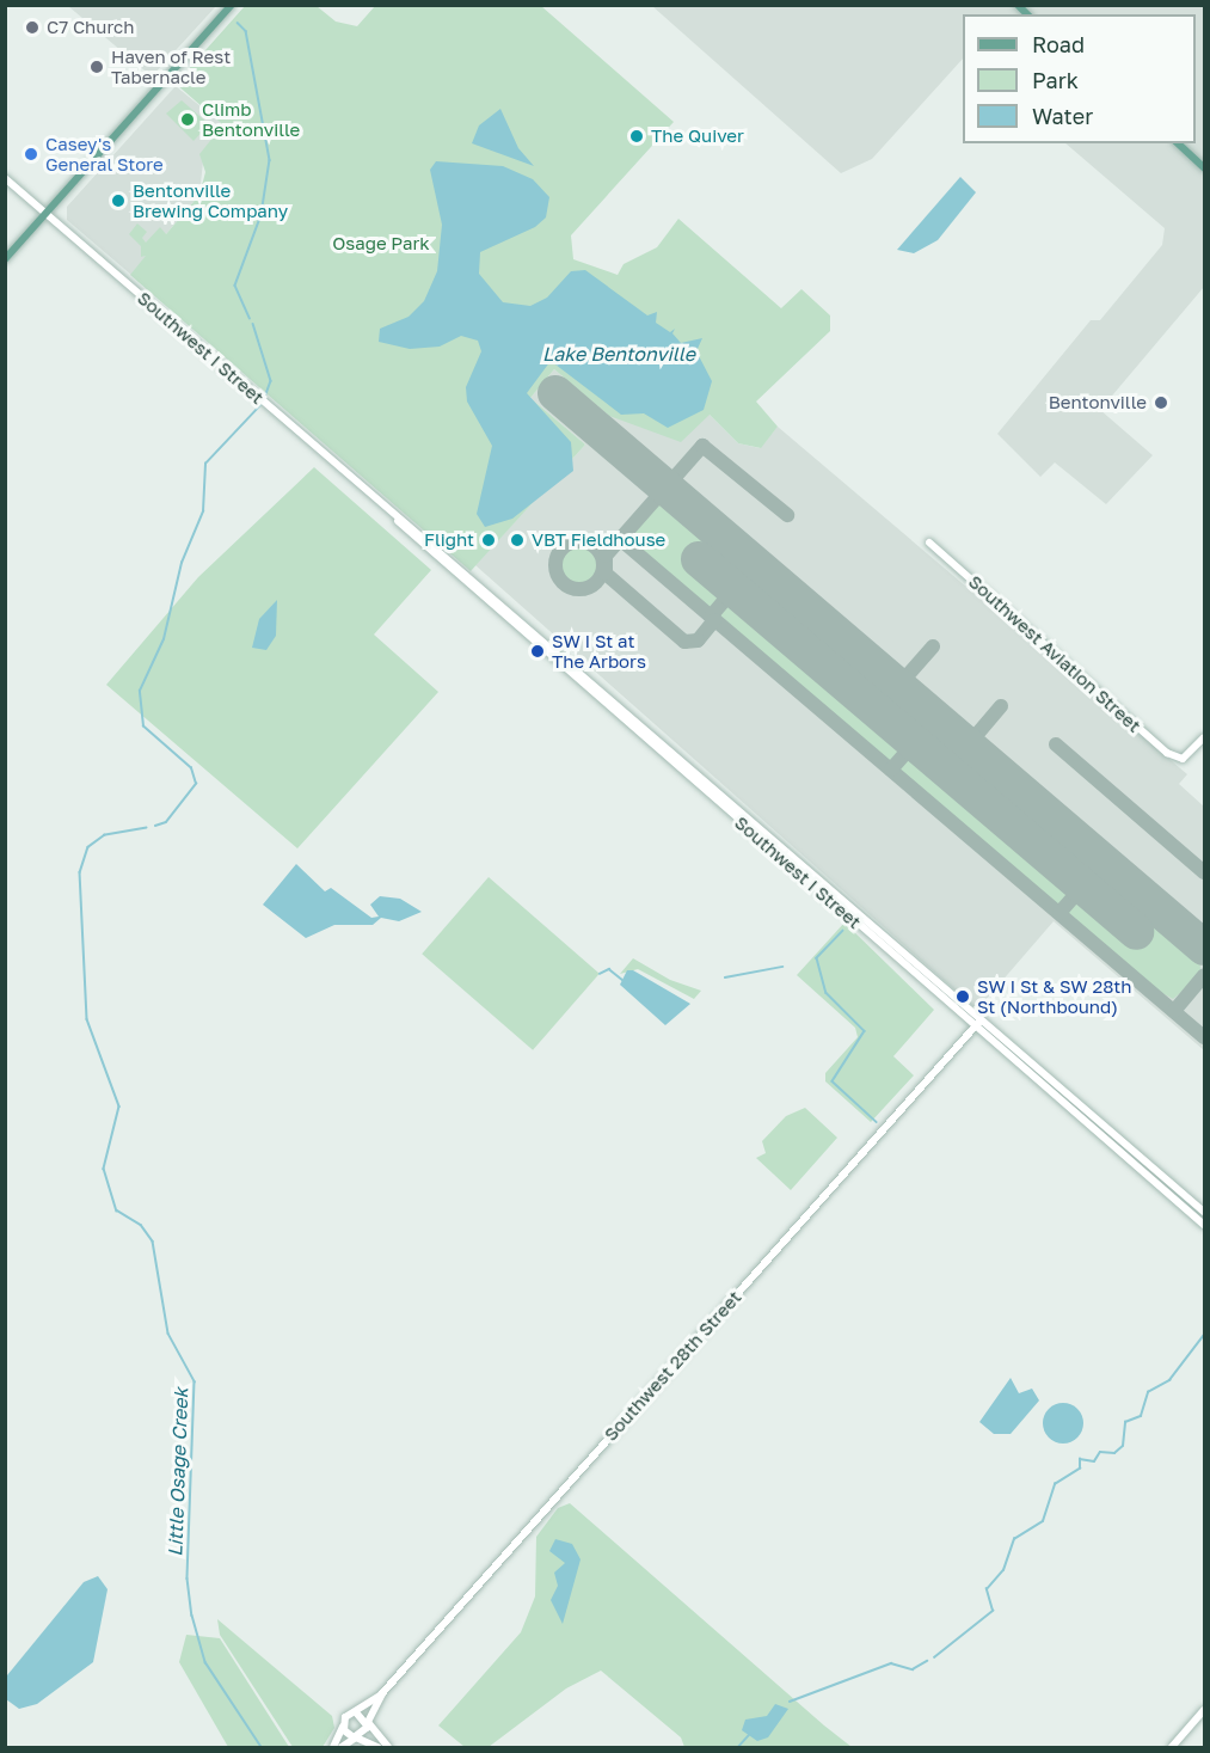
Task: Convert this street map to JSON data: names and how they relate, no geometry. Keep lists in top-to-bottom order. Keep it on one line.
{"streets":{"main road":["Southwest I Street","Southwest Aviation Street","Southwest 28th Street"]},"crossings":[["Southwest I Street","Southwest 28th Street"]],"water":["Lake Bentonville","Little Osage Creek"],"parks":["Osage Park"],"places":["C7 Church","Haven of Rest Tabernacle","Climb Bentonville","The Quiver","Casey's General Store","Bentonville Brewing Company","Bentonville","Flight","VBT Fieldhouse","SW I St at The Arbors","SW I St & SW 28th St (Northbound)"],"legend":["Road","Park","Water"]}
